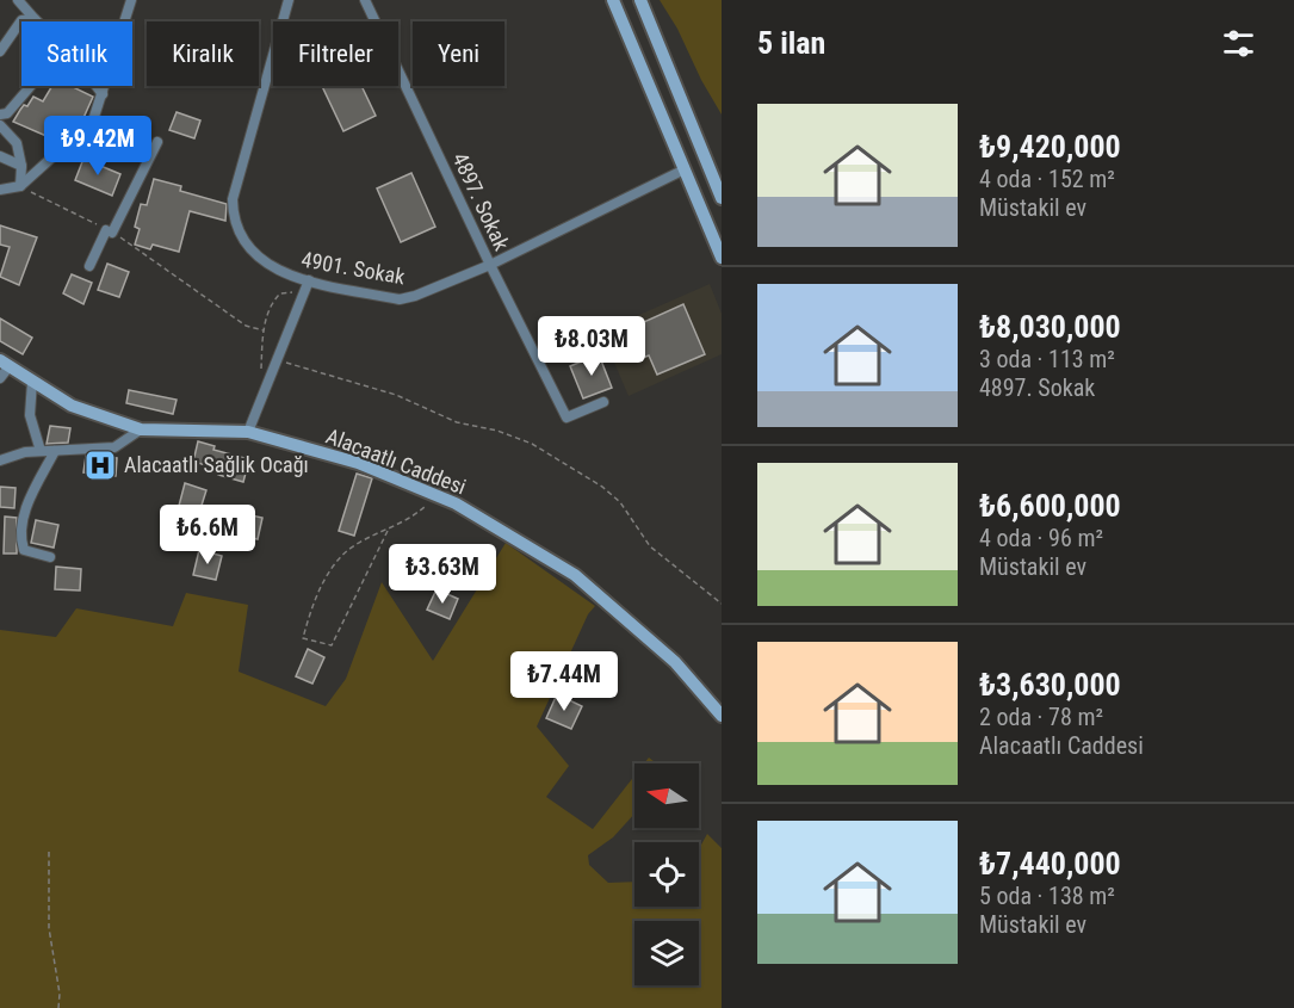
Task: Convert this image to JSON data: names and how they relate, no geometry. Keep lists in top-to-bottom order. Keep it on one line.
{"streets":{"street":["4897. Sokak","4901. Sokak","Alacaatlı Caddesi"]},"crossings":[["4897. Sokak","4901. Sokak"]],"places":{"hospital":["Alacaatlı Sağlık Ocağı"]},"north":"left","page":{"heading":"5 ilan","chip":["Satılık","Kiralık","Filtreler","Yeni"],"list":[{"name":"₺9,420,000","note":"4 oda · 152 m² · Müstakil ev"},{"name":"₺8,030,000","note":"3 oda · 113 m² · 4897. Sokak"},{"name":"₺6,600,000","note":"4 oda · 96 m² · Müstakil ev"},{"name":"₺3,630,000","note":"2 oda · 78 m² · Alacaatlı Caddesi"},{"name":"₺7,440,000","note":"5 oda · 138 m² · Müstakil ev"}],"price":["₺9.42M","₺8.03M","₺6.6M","₺3.63M","₺7.44M"]}}
